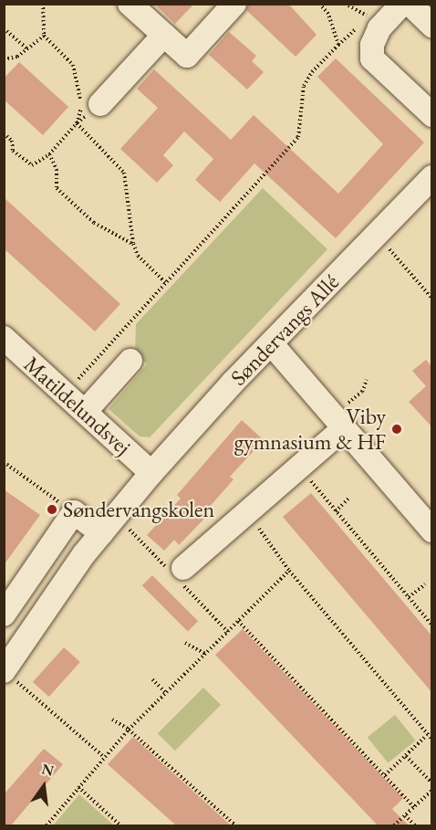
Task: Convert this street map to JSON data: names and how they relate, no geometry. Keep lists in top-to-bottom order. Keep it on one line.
{"streets":{"street":["Søndervangs Allé","Matildelundsvej"]},"crossings":[["Søndervangs Allé","Matildelundsvej"]],"places":["Viby gymnasium & HF","Søndervangskolen"],"north":"top"}
